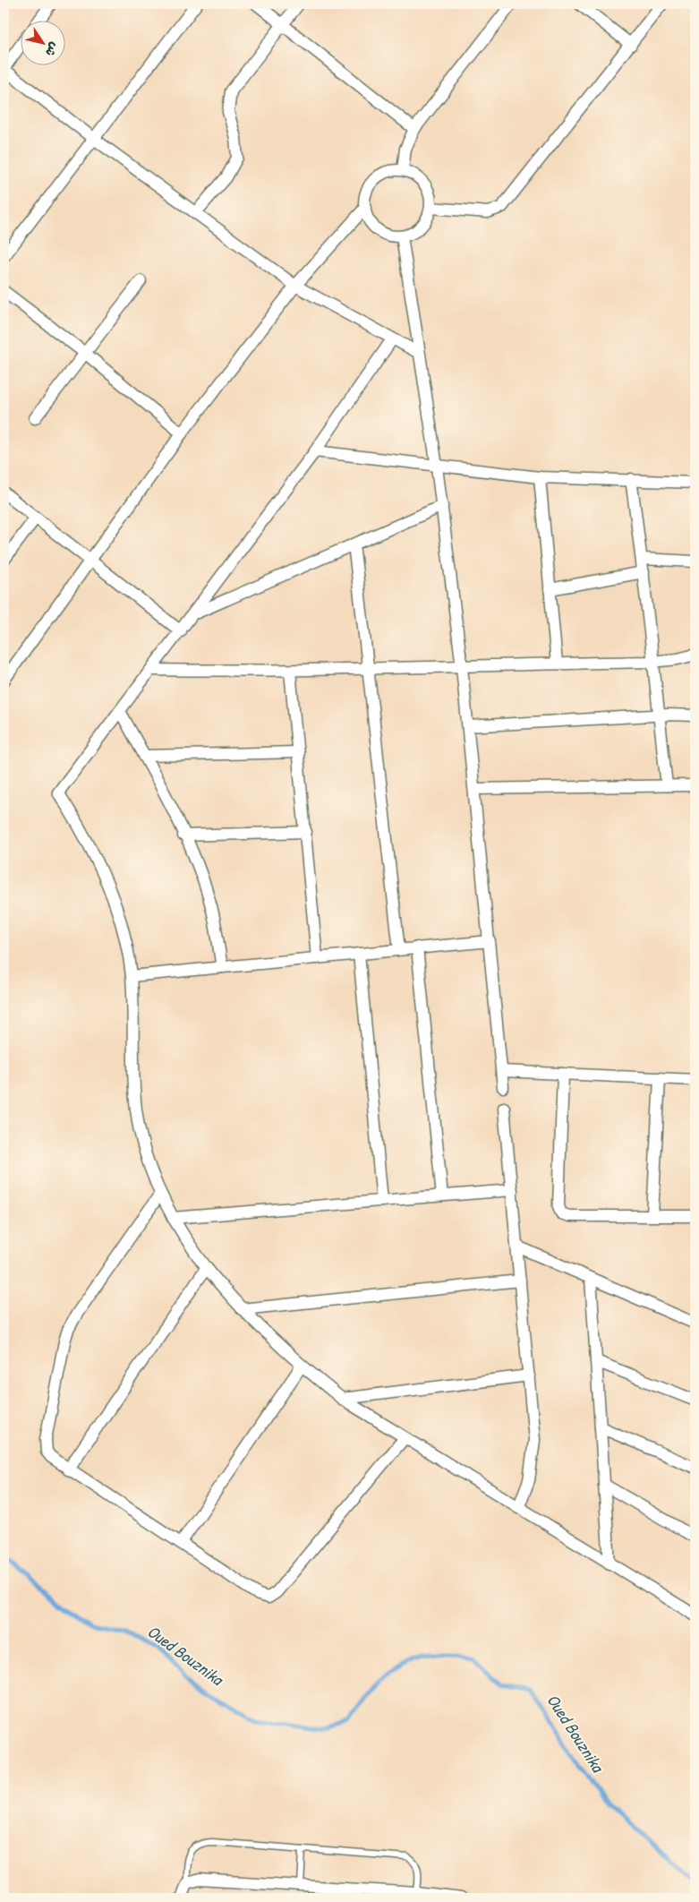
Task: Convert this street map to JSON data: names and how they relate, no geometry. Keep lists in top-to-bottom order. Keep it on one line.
{"water":["Oued Bouznika"],"north":"bottom right"}
